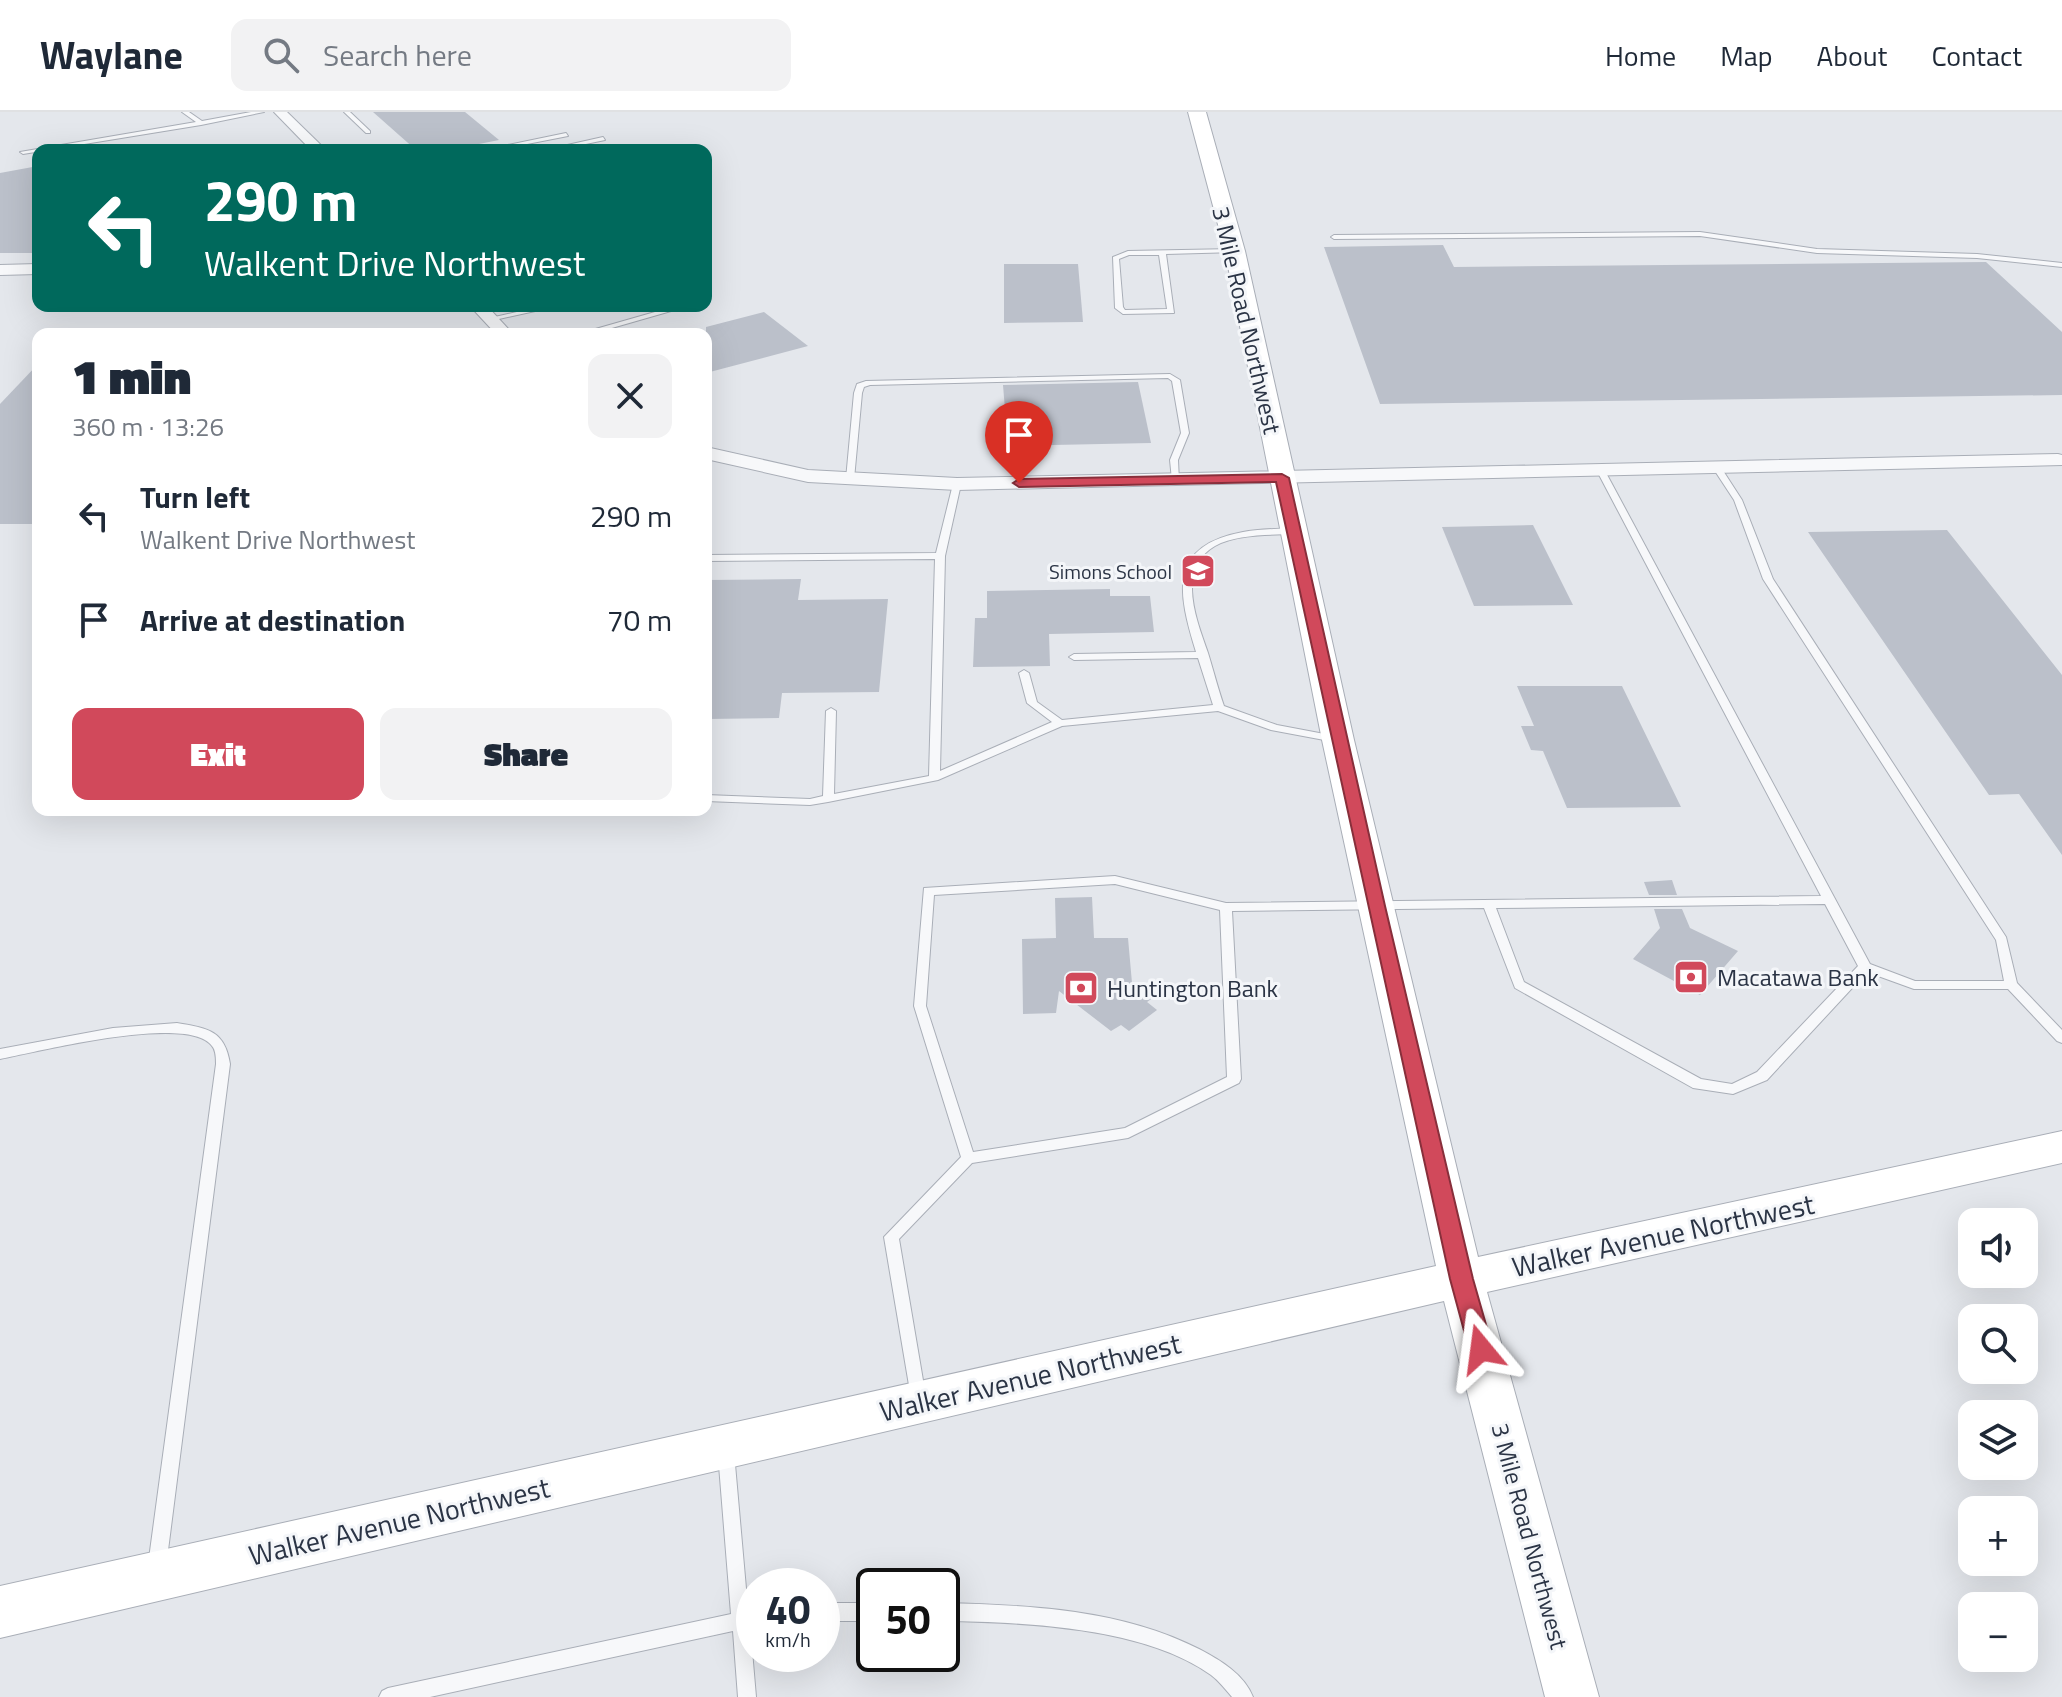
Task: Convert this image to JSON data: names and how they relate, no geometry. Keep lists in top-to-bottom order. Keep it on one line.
{"streets":{"main road":["3 Mile Road Northwest","Walker Avenue Northwest"]},"crossings":[["3 Mile Road Northwest","Walker Avenue Northwest"]],"places":{"school or university":["Simons School"],"bank":["Macatawa Bank","Huntington Bank"]},"page":{"header":"Waylane","search":"Search here","nav":["Home","Map","About","Contact"],"turn":["290 m","Walkent Drive Northwest"],"heading":["1 min","360 m · 13:26"],"list":[{"name":"Turn left","note":"Walkent Drive Northwest","value":"290 m"},{"name":"Arrive at destination","value":"70 m"}],"buttons":["Exit","Share"],"map_buttons":["+","−"],"speed":"40 km/h","limit":"50"}}
